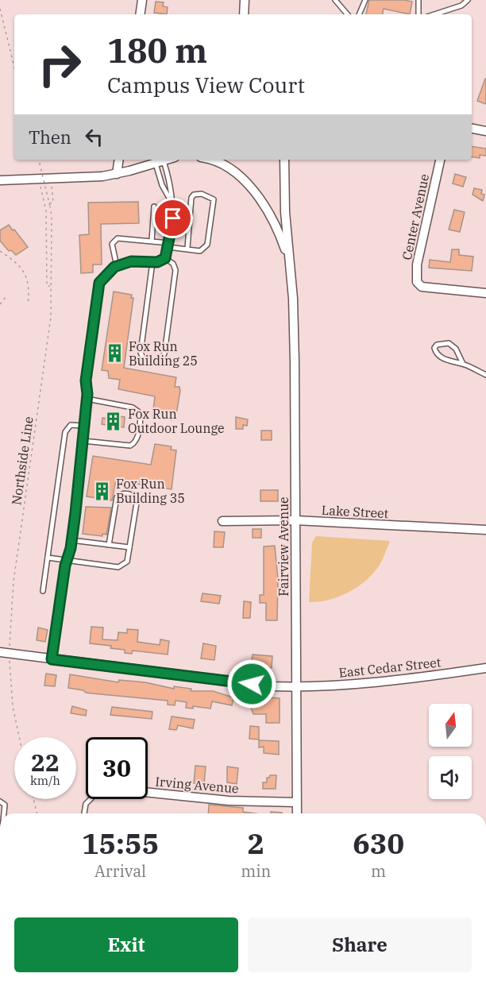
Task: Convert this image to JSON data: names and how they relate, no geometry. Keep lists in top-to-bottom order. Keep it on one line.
{"streets":{"street":["Center Avenue","Lake Street","Fairview Avenue","East Cedar Street","Irving Avenue"],"path":["Northside Line"]},"crossings":[["Northside Line","East Cedar Street"],["Lake Street","Fairview Avenue"],["Fairview Avenue","East Cedar Street"],["Fairview Avenue","Irving Avenue"]],"places":{"building":["Fox Run Building 25","Fox Run Outdoor Lounge","Fox Run Building 35"]},"north":"top","page":{"turn":["180 m","Campus View Court"],"then":"Then","speed":"22 km/h","limit":"30","eta":["15:55","Arrival","2","min","630","m"],"buttons":["Exit","Share"]}}
